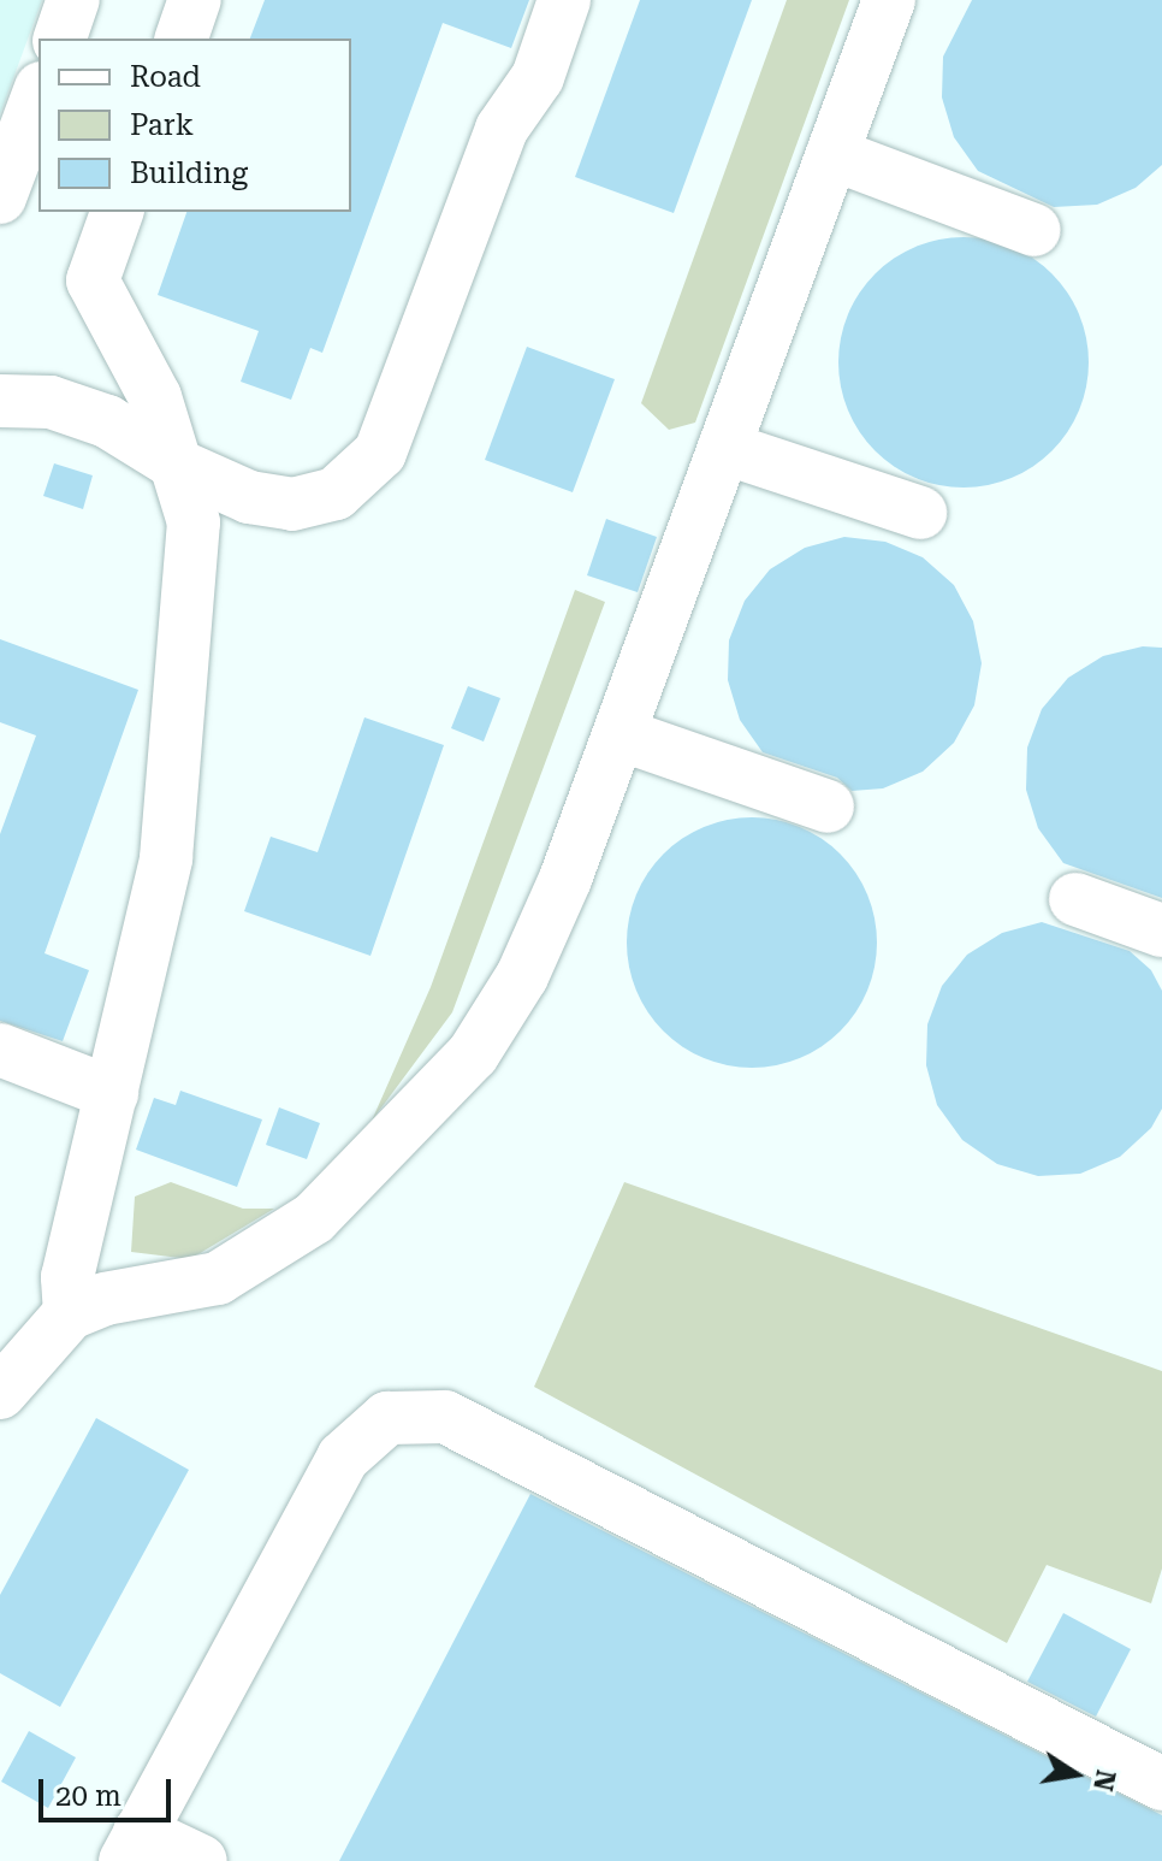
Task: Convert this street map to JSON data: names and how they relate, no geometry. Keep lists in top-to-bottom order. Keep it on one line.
{"legend":["Road","Park","Building"],"scale_bar":"20 m","north":"right"}
